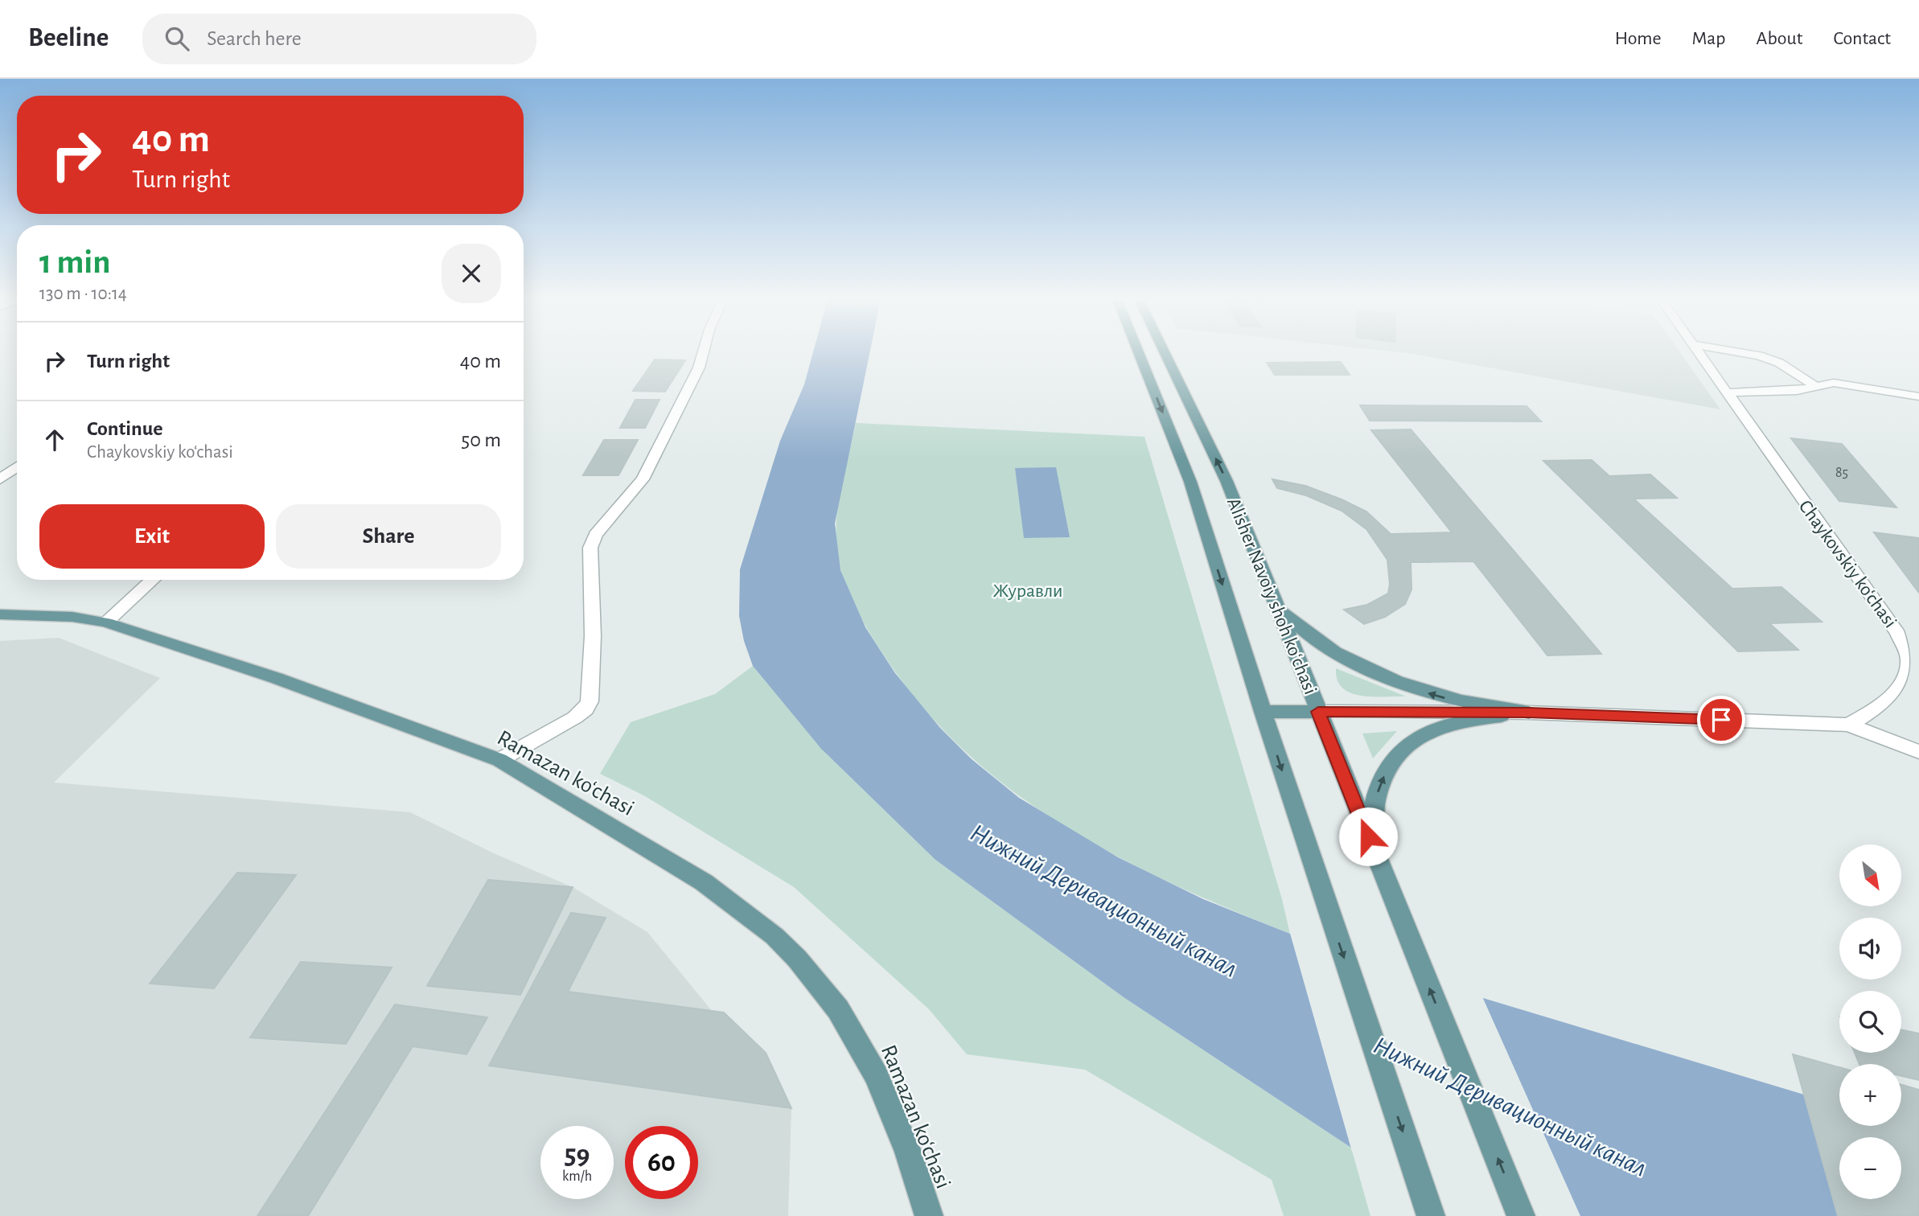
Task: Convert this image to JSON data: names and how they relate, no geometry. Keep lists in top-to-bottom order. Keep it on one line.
{"streets":{"main road":["Alisher Navoiy shoh koʻchasi","Ramazan ko‘chasi"],"street":["Chaykovskiy ko‘chasi"]},"water":["Нижний Деривационный канал"],"parks":["Журавли"],"house_numbers":["85"],"north":"bottom right","page":{"header":"Beeline","search":"Search here","nav":["Home","Map","About","Contact"],"turn":["40 m","Turn right"],"heading":["1 min","130 m · 10:14"],"list":[{"name":"Turn right","value":"40 m"},{"name":"Continue","note":"Chaykovskiy ko‘chasi","value":"50 m"}],"buttons":["Exit","Share"],"map_buttons":["+","−"],"speed":"59 km/h","limit":"60"}}
